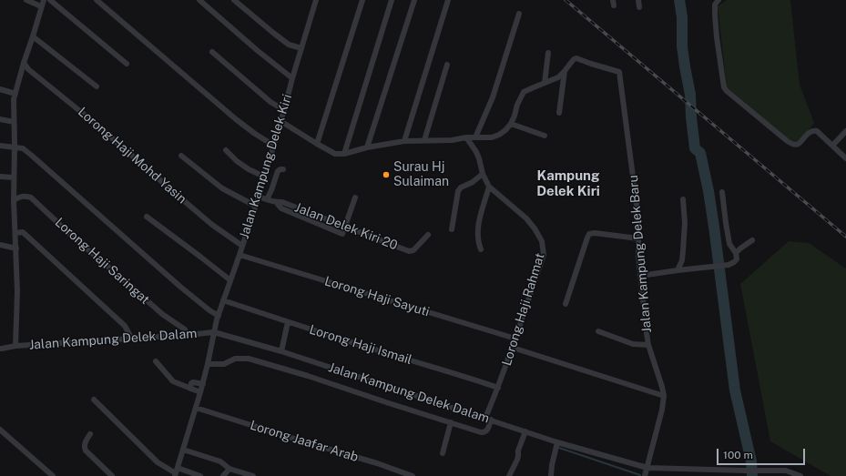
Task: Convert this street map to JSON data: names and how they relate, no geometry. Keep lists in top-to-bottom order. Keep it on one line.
{"streets":{"street":["Lorong Haji Mohd Yasin","Jalan Kampung Delek Kiri","Jalan Delek Kiri 20","Jalan Kampung Delek Baru","Lorong Haji Saringat","Lorong Haji Sayuti","Lorong Haji Rahmat","Jalan Kampung Delek Dalam","Lorong Haji Ismail","Lorong Jaafar Arab"]},"crossings":[["Lorong Haji Mohd Yasin","Jalan Kampung Delek Kiri"],["Lorong Haji Mohd Yasin","Jalan Kampung Delek Dalam"],["Jalan Kampung Delek Kiri","Jalan Delek Kiri 20"],["Jalan Kampung Delek Kiri","Lorong Haji Sayuti"],["Jalan Kampung Delek Kiri","Jalan Kampung Delek Dalam"],["Jalan Kampung Delek Kiri","Lorong Haji Ismail"],["Jalan Kampung Delek Kiri","Lorong Jaafar Arab"],["Jalan Kampung Delek Baru","Jalan Kampung Delek Dalam"],["Lorong Haji Saringat","Jalan Kampung Delek Dalam"],["Lorong Haji Sayuti","Lorong Haji Rahmat"],["Lorong Haji Rahmat","Jalan Kampung Delek Dalam"],["Lorong Haji Rahmat","Lorong Haji Ismail"]],"districts":["Kampung Delek Kiri"],"places":["Surau Hj Sulaiman"],"scale_bar":"100 m"}
